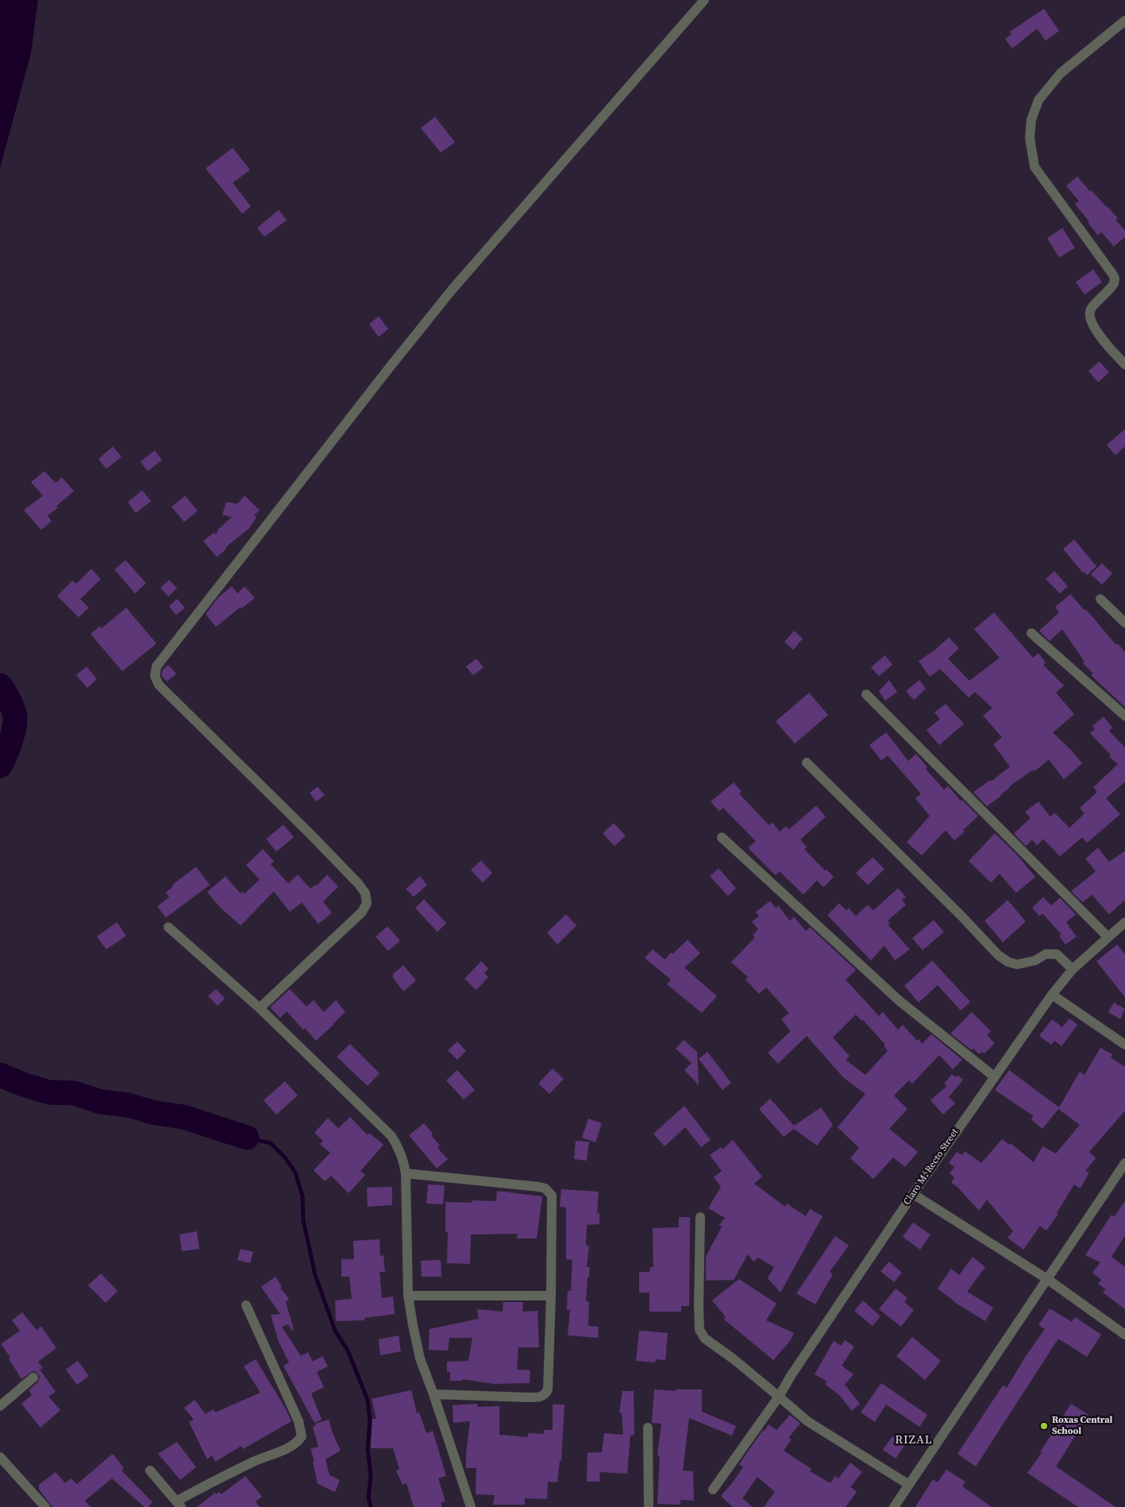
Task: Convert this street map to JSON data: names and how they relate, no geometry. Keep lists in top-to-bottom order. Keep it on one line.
{"streets":{"street":["Claro M. Recto Street"]},"districts":["RIZAL"],"places":["Roxas Central School"]}
